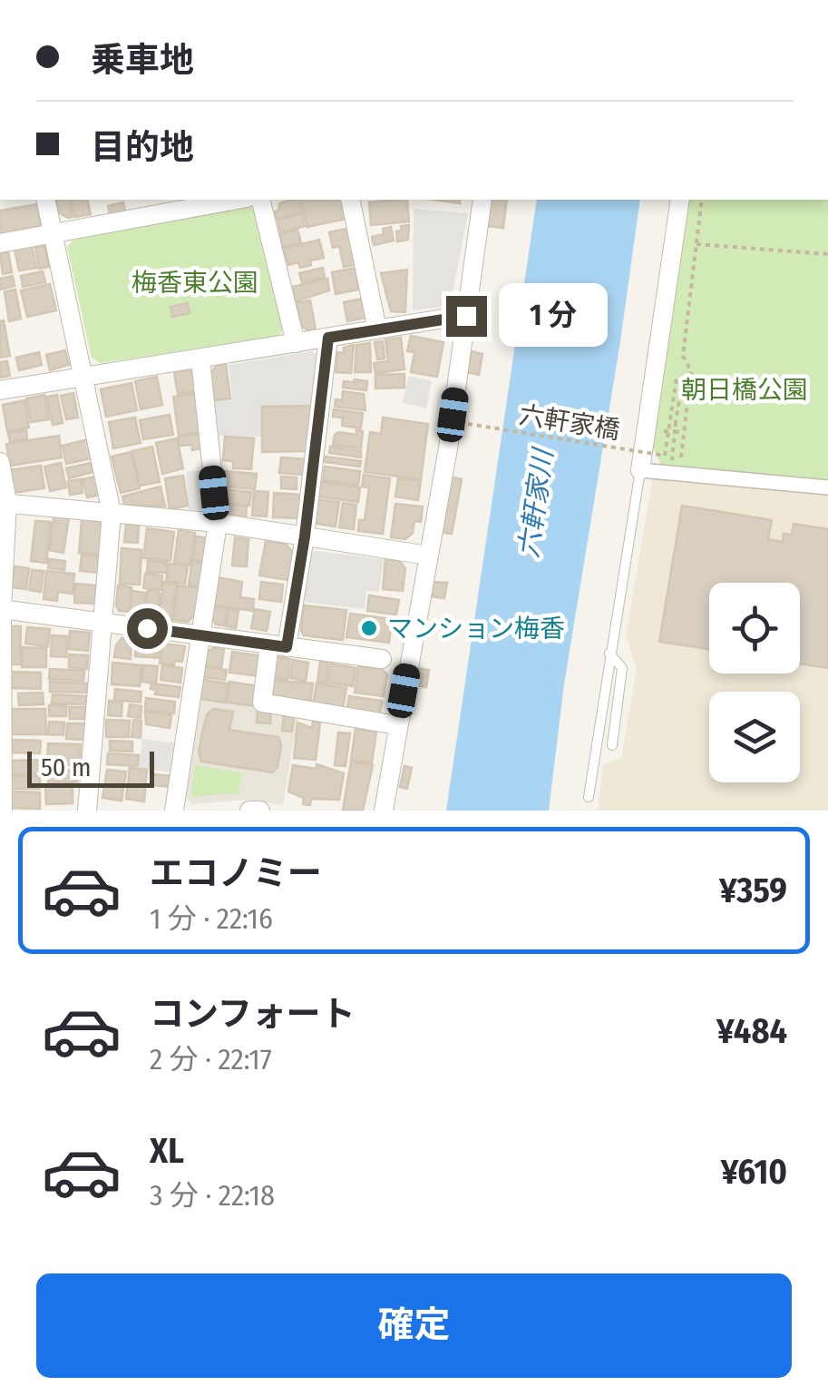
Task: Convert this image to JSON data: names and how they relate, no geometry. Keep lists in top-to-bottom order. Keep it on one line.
{"streets":{"path":["六軒家橋"]},"water":["六軒家川"],"parks":["梅香東公園","朝日橋公園"],"places":["マンション梅香"],"scale_bar":"50 m","page":{"banner":["乗車地","目的地"],"bubble":"1 分","scale":"50 m","list":[{"name":"エコノミー","note":"1 分 · 22:16","value":"¥359"},{"name":"コンフォート","note":"2 分 · 22:17","value":"¥484"},{"name":"XL","note":"3 分 · 22:18","value":"¥610"}],"buttons":"確定"}}
